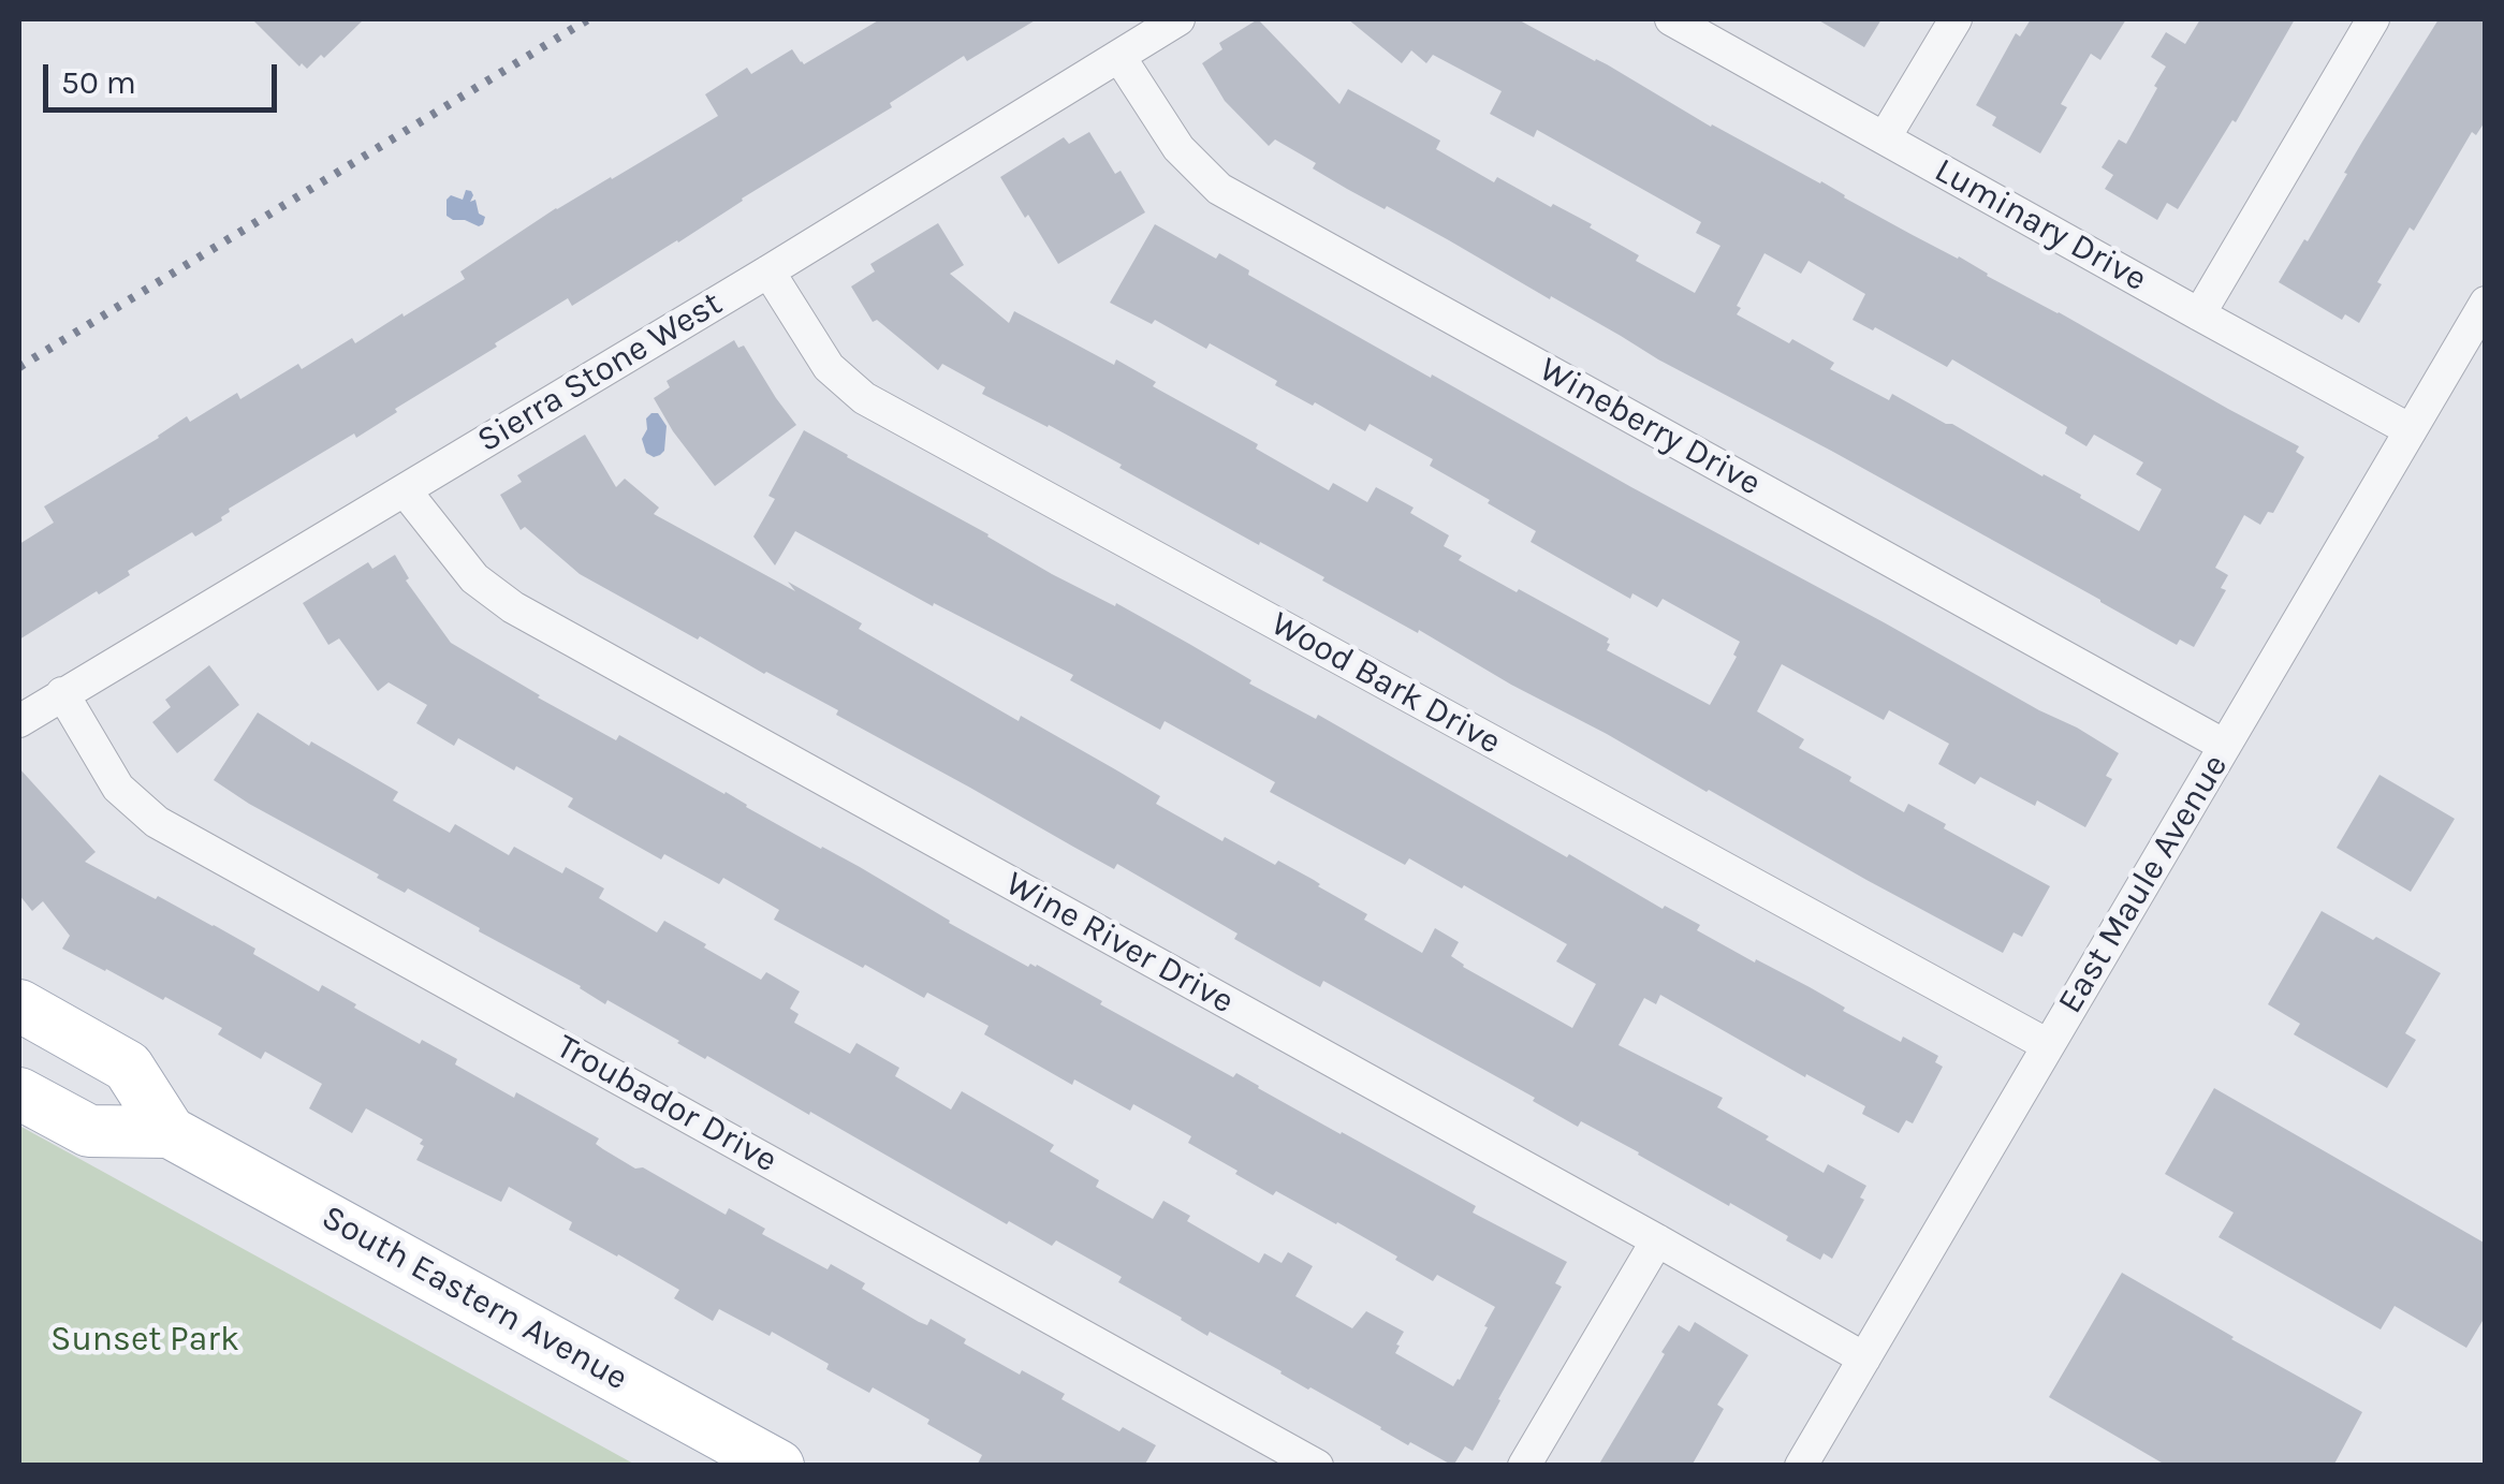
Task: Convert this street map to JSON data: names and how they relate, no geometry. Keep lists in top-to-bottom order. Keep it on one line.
{"streets":{"main road":["South Eastern Avenue"],"street":["Luminary Drive","Sierra Stone West","Wineberry Drive","Wood Bark Drive","East Maule Avenue","Wine River Drive","Troubador Drive"]},"crossings":[["Luminary Drive","East Maule Avenue"],["Sierra Stone West","Wineberry Drive"],["Sierra Stone West","Wood Bark Drive"],["Sierra Stone West","Wine River Drive"],["Sierra Stone West","Troubador Drive"],["Wineberry Drive","East Maule Avenue"],["Wood Bark Drive","East Maule Avenue"],["East Maule Avenue","Wine River Drive"]],"parks":["Sunset Park"],"scale_bar":"50 m"}
